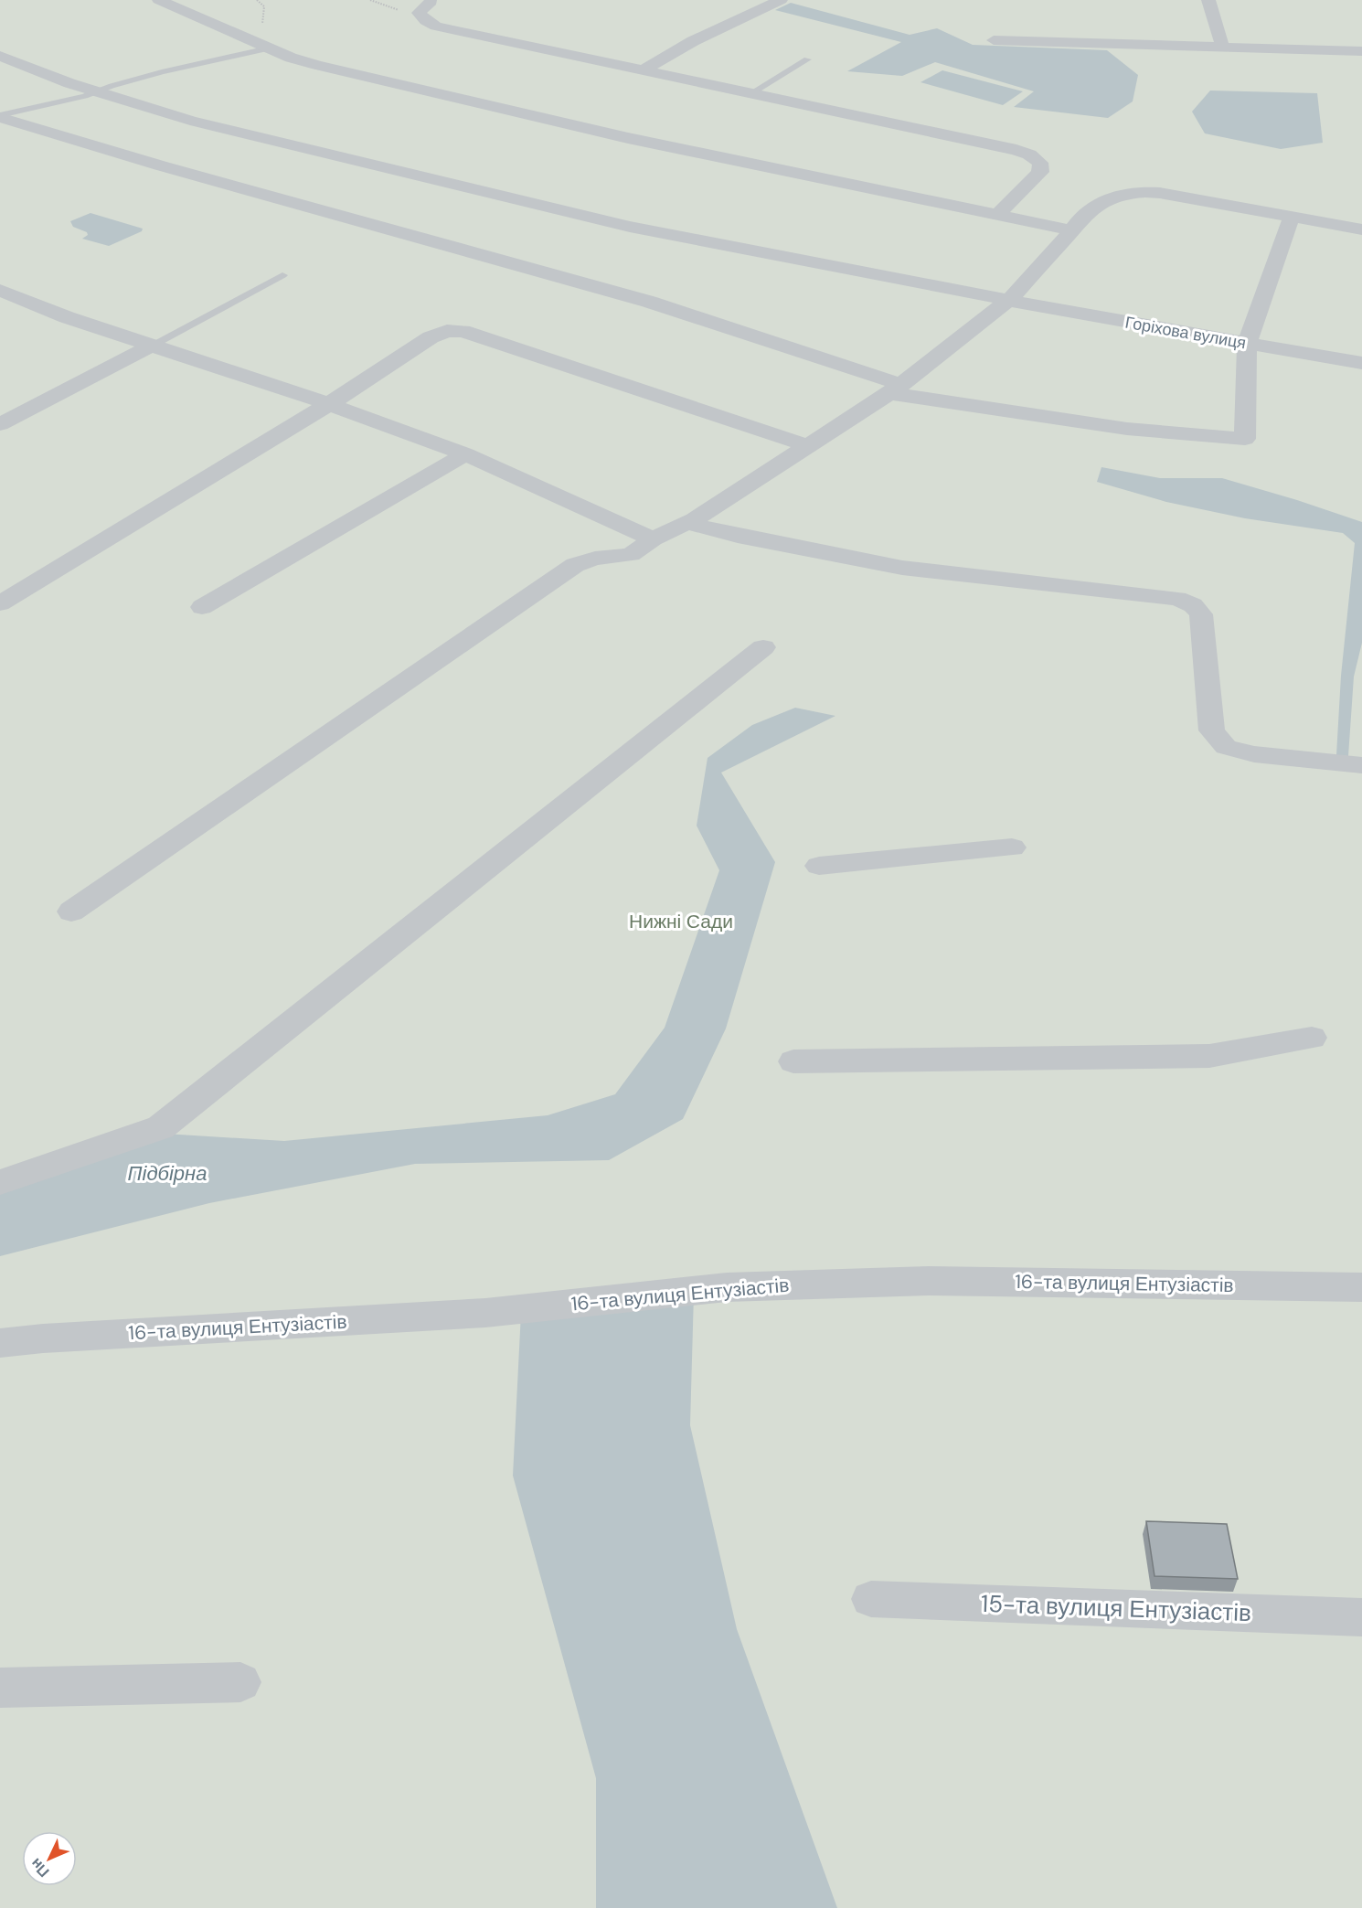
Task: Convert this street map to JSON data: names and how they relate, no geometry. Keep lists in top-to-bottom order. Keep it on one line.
{"streets":{"street":["Горіхова вулиця","16-та вулиця Ентузіастів","15-та вулиця Ентузіастів"]},"water":["Підбірна"],"parks":["Нижні Сади"],"north":"bottom left"}
